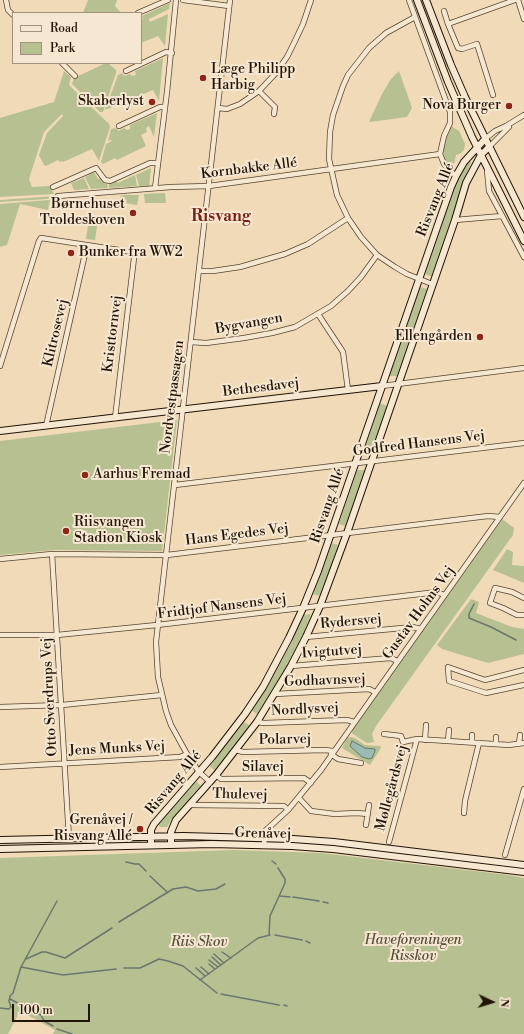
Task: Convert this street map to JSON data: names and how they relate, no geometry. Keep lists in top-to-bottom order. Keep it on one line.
{"streets":{"street":["Kornbakke Allé","Risvang Allé","Bygvangen","Klitrosevej","Kristtornvej","Bethesdavej","Nordvestpassagen","Godfred Hansens Vej","Hans Egedes Vej","Fridtjof Nansens Vej","Gustav Holms Vej","Rydersvej","Ivigtutvej","Godhavnsvej","Otto Sverdrups Vej","Nordlysvej","Polarvej","Jens Munks Vej","Silavej","Møllegårdsvej","Thulevej","Grenåvej"]},"crossings":[["Kornbakke Allé","Nordvestpassagen"],["Risvang Allé","Bethesdavej"],["Risvang Allé","Nordvestpassagen"],["Risvang Allé","Godfred Hansens Vej"],["Risvang Allé","Hans Egedes Vej"],["Risvang Allé","Fridtjof Nansens Vej"],["Risvang Allé","Rydersvej"],["Risvang Allé","Ivigtutvej"],["Risvang Allé","Godhavnsvej"],["Risvang Allé","Nordlysvej"],["Risvang Allé","Polarvej"],["Risvang Allé","Silavej"],["Risvang Allé","Thulevej"],["Risvang Allé","Grenåvej"],["Bygvangen","Nordvestpassagen"],["Klitrosevej","Kristtornvej"],["Klitrosevej","Bethesdavej"],["Kristtornvej","Bethesdavej"],["Bethesdavej","Nordvestpassagen"],["Nordvestpassagen","Godfred Hansens Vej"],["Nordvestpassagen","Hans Egedes Vej"],["Nordvestpassagen","Fridtjof Nansens Vej"],["Nordvestpassagen","Jens Munks Vej"],["Hans Egedes Vej","Gustav Holms Vej"],["Hans Egedes Vej","Otto Sverdrups Vej"],["Fridtjof Nansens Vej","Gustav Holms Vej"],["Fridtjof Nansens Vej","Otto Sverdrups Vej"],["Gustav Holms Vej","Rydersvej"],["Gustav Holms Vej","Ivigtutvej"],["Gustav Holms Vej","Godhavnsvej"],["Gustav Holms Vej","Nordlysvej"],["Gustav Holms Vej","Polarvej"],["Gustav Holms Vej","Silavej"],["Gustav Holms Vej","Thulevej"],["Gustav Holms Vej","Grenåvej"],["Otto Sverdrups Vej","Jens Munks Vej"],["Otto Sverdrups Vej","Grenåvej"]],"districts":["Risvang"],"parks":["Haveforeningen Risskov","Riis Skov"],"places":["Læge Philipp Harbig","Skaberlyst","Nova Burger","Børnehuset Troldeskoven","Bunker fra WW2","Ellengården","Aarhus Fremad","Riisvangen Stadion Kiosk","Grenåvej / Risvang Allé"],"legend":["Road","Park"],"scale_bar":"100 m","north":"right"}
